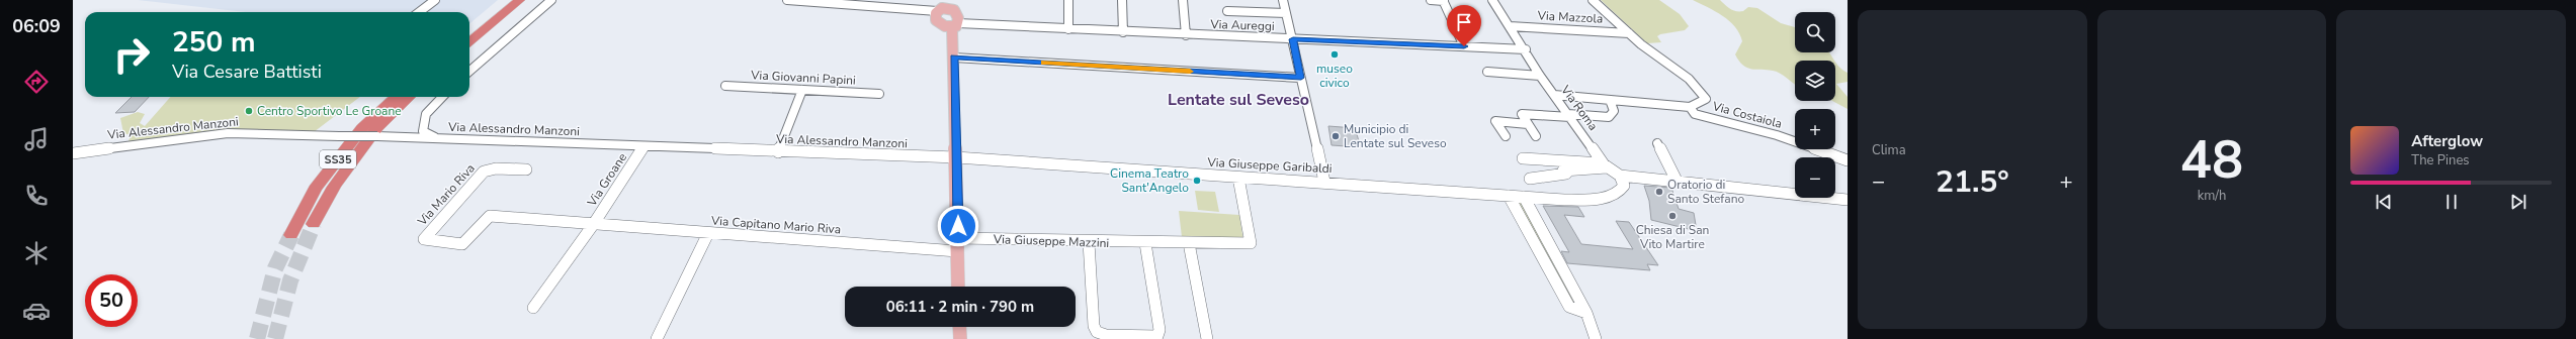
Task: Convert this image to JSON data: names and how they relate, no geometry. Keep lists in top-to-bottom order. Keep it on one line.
{"streets":{"highway":["SS35"],"street":["Via Mazzola","Via Aureggi","Via Giovanni Papini","Via Roma","Via Costaiola","Via Alessandro Manzoni","Via Giuseppe Garibaldi","Via Groane","Via Mario Riva","Via Capitano Mario Riva","Via Giuseppe Mazzini"]},"crossings":[["Via Mazzola","Via Roma"],["Via Aureggi","Via Roma"],["Via Roma","Via Giuseppe Garibaldi"],["Via Alessandro Manzoni","Via Giuseppe Garibaldi"],["Via Alessandro Manzoni","Via Groane"],["Via Giuseppe Garibaldi","Via Giuseppe Mazzini"],["Via Groane","Via Mario Riva"],["Via Groane","Via Capitano Mario Riva"],["Via Mario Riva","Via Capitano Mario Riva"],["Via Capitano Mario Riva","Via Giuseppe Mazzini"]],"districts":["Lentate sul Seveso"],"places":["museo civico","Centro Sportivo Le Groane","Municipio di Lentate sul Seveso","Cinema Teatro Sant'Angelo","Oratorio di Santo Stefano","Chiesa di San Vito Martire"],"page":{"tabs":"06:09","tile":["Clima",["48","km/h"]],"map_buttons":["+","−"],"turn":["250 m","Via Cesare Battisti"],"song":["Afterglow","The Pines"],"heat":["−","21.5°","+"],"limit":"50","trip":"06:11 · 2 min · 790 m"}}
